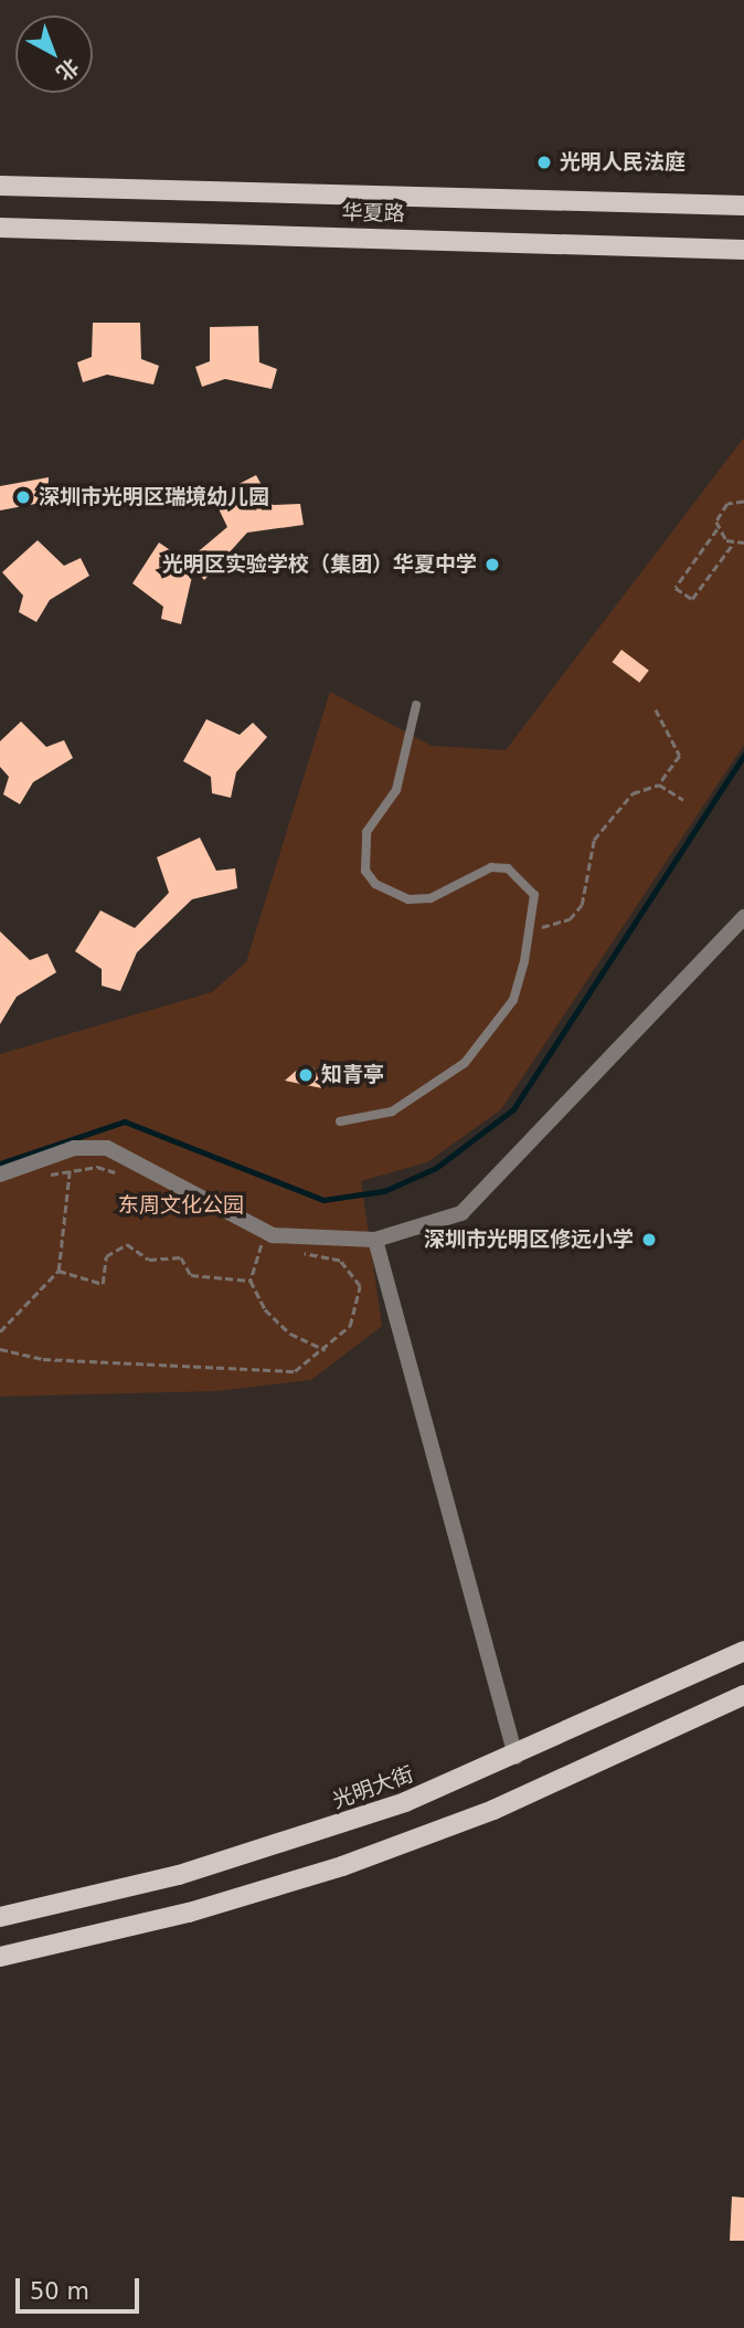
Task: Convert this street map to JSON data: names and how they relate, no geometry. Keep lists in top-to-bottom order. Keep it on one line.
{"streets":{"main road":["华夏路","光明大街"]},"parks":["东周文化公园"],"places":["光明人民法庭","深圳市光明区瑞境幼儿园","光明区实验学校（集团）华夏中学","知青亭","深圳市光明区修远小学"],"scale_bar":"50 m","north":"bottom right"}
